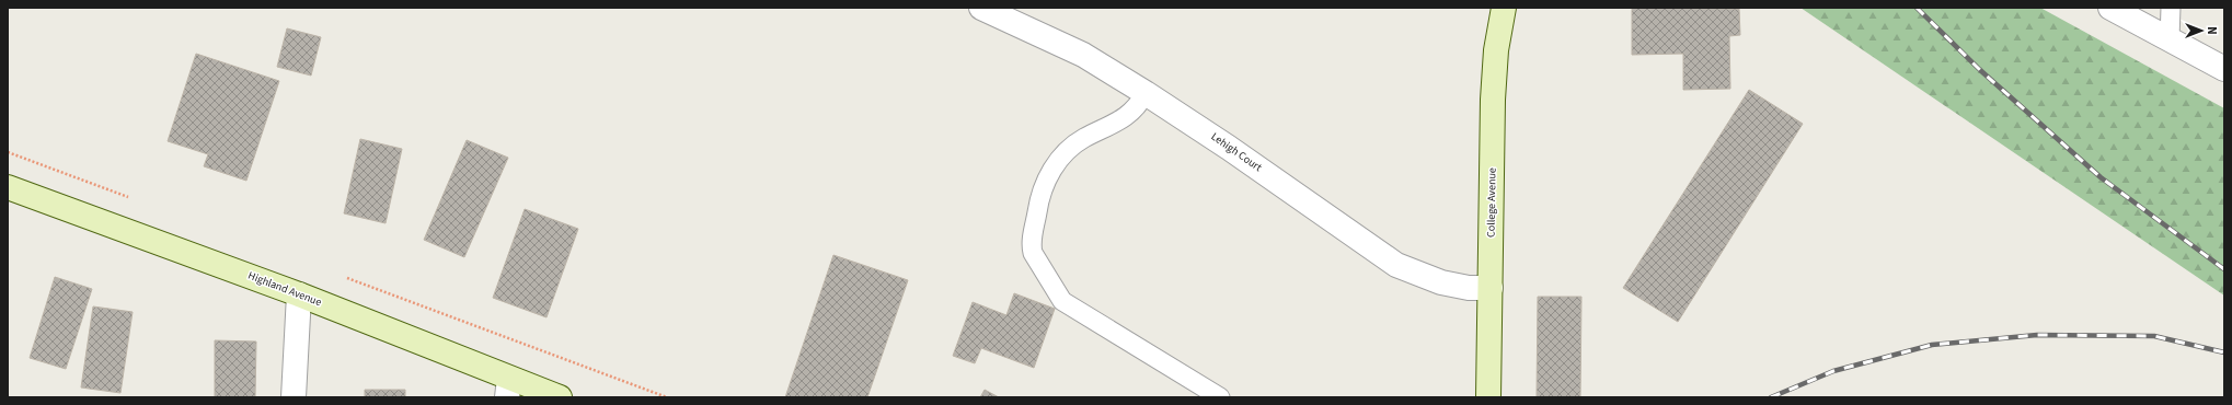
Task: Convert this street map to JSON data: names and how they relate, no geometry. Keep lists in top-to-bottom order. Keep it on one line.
{"streets":{"street":["Lehigh Court","College Avenue","Highland Avenue"]},"crossings":[["Lehigh Court","College Avenue"]],"north":"right"}
